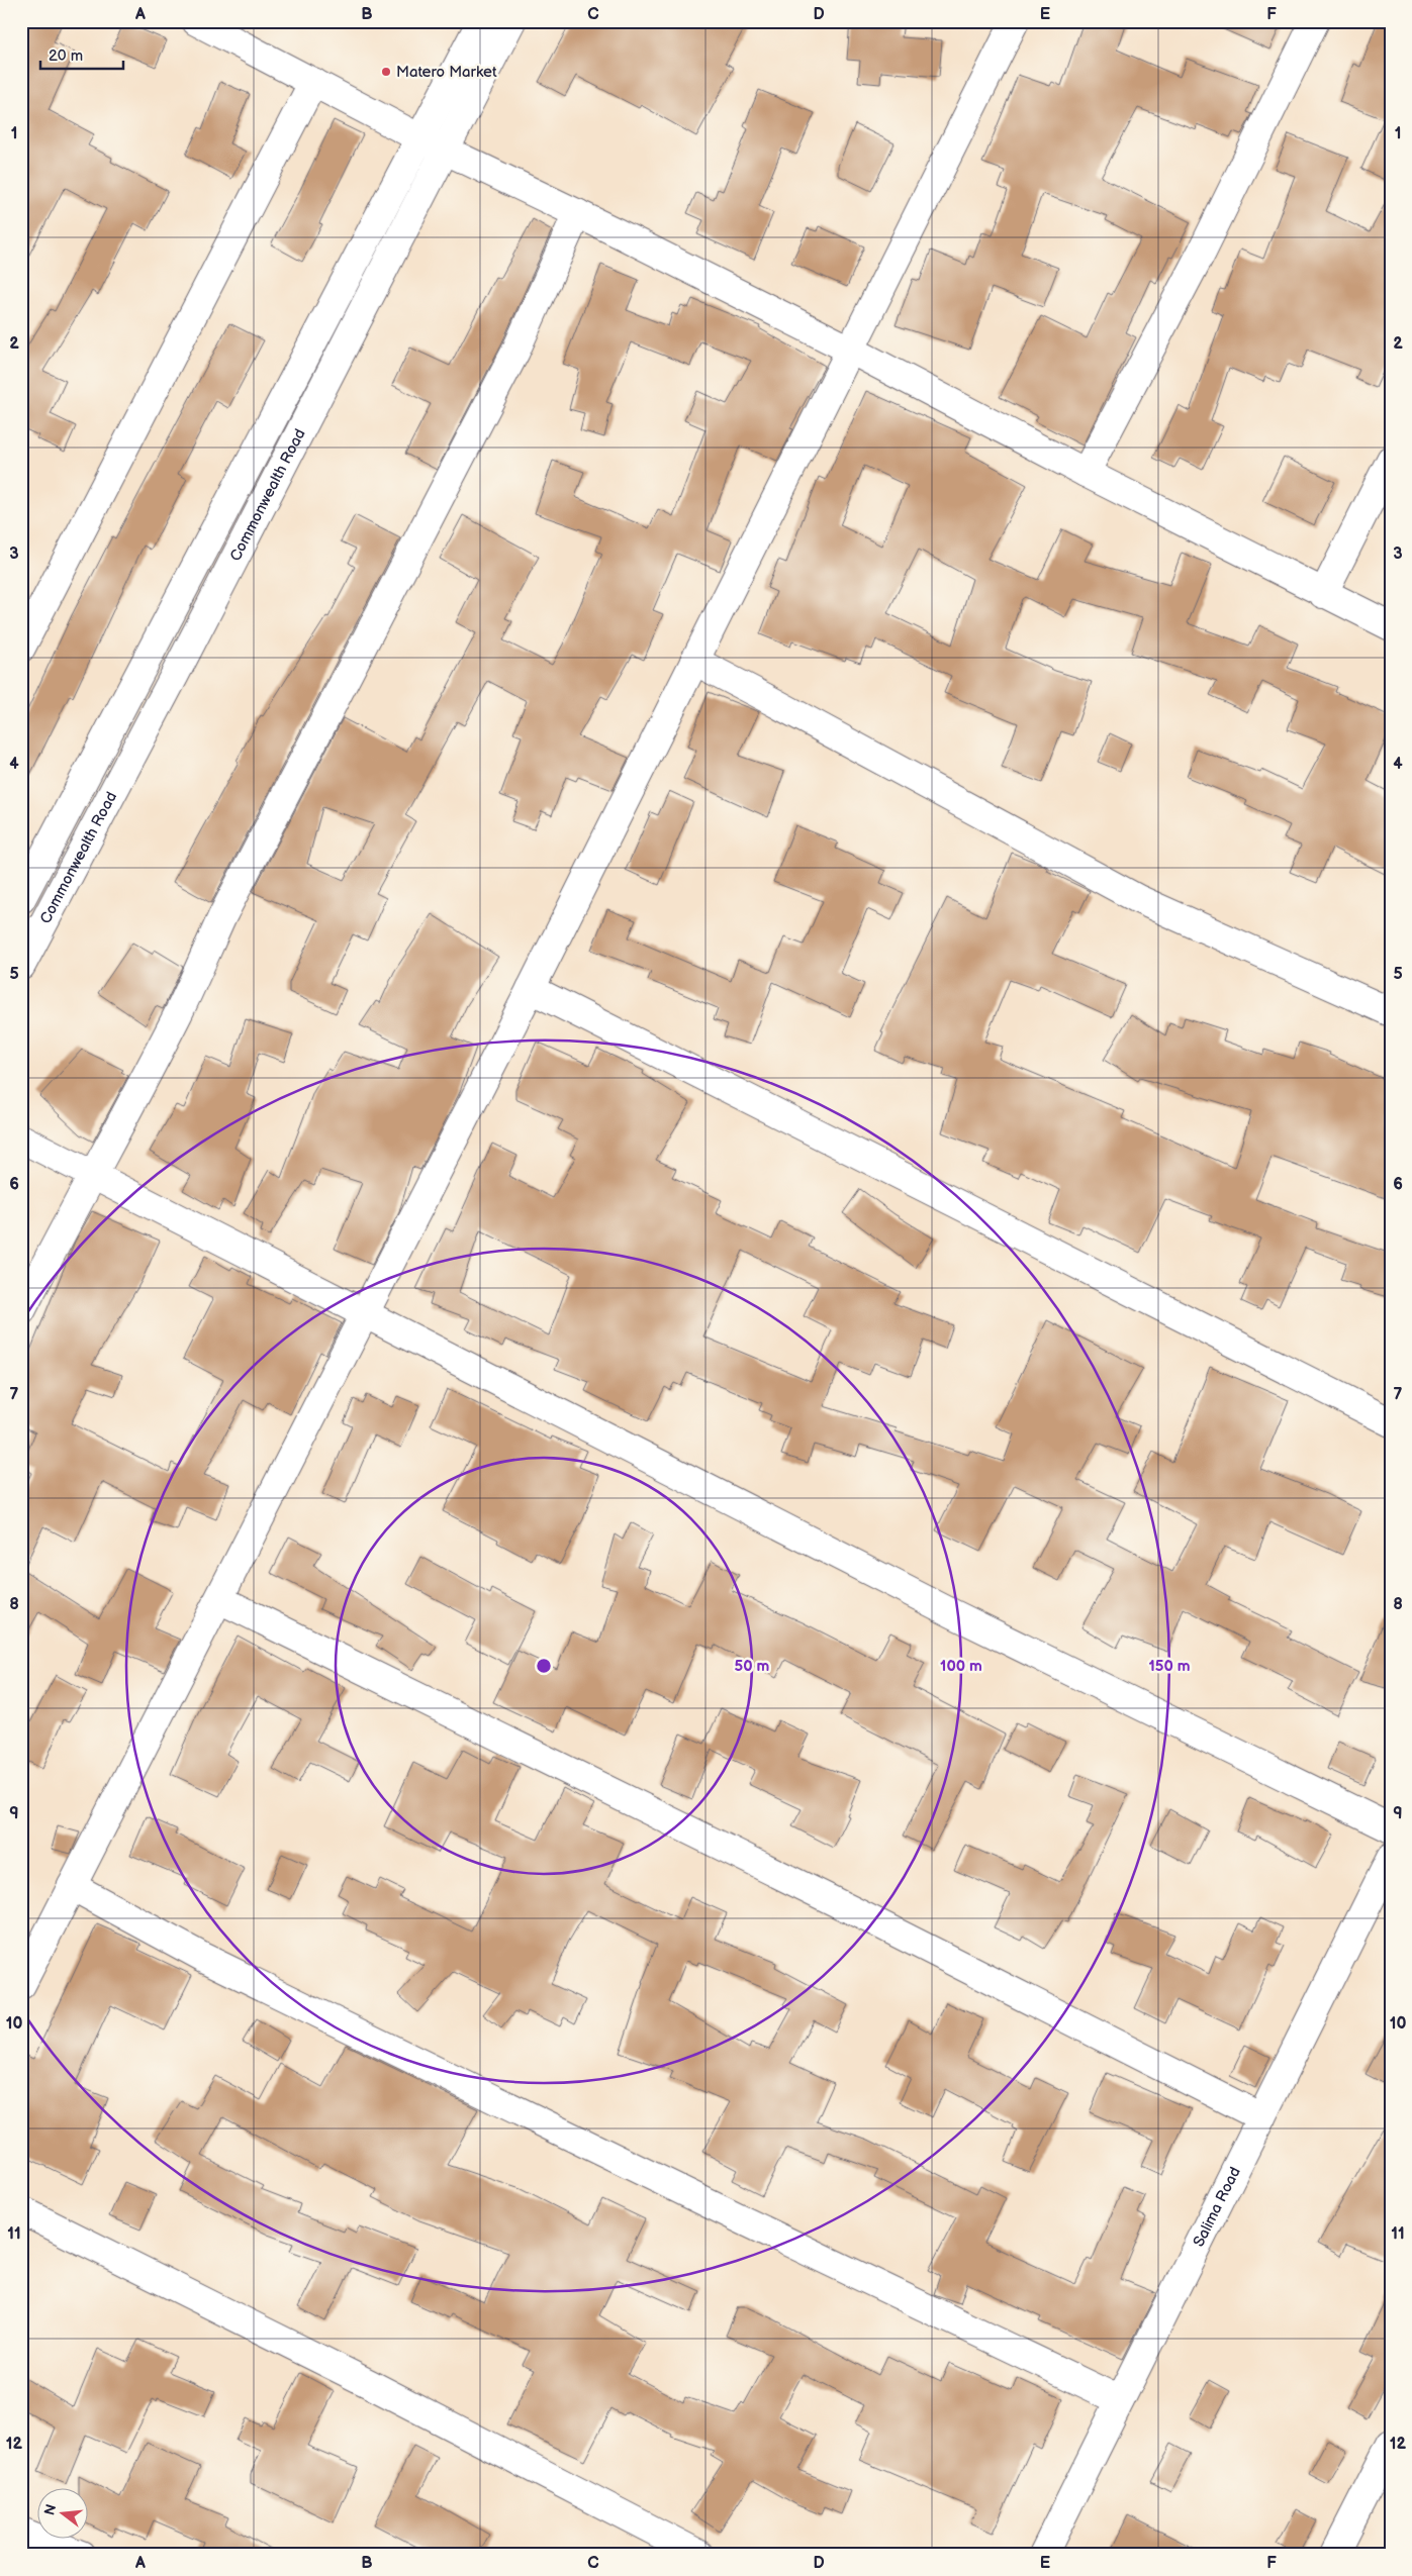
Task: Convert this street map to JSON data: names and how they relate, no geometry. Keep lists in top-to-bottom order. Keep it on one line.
{"streets":{"street":["Commonwealth Road","Salima Road"]},"places":["Matero Market"],"scale_bar":"20 m","north":"left","grid":{"columns":["A","B","C","D","E","F"],"rows":["1","2","3","4","5","6","7","8","9","10","11","12"]},"rings":["50 m","100 m","150 m"]}
